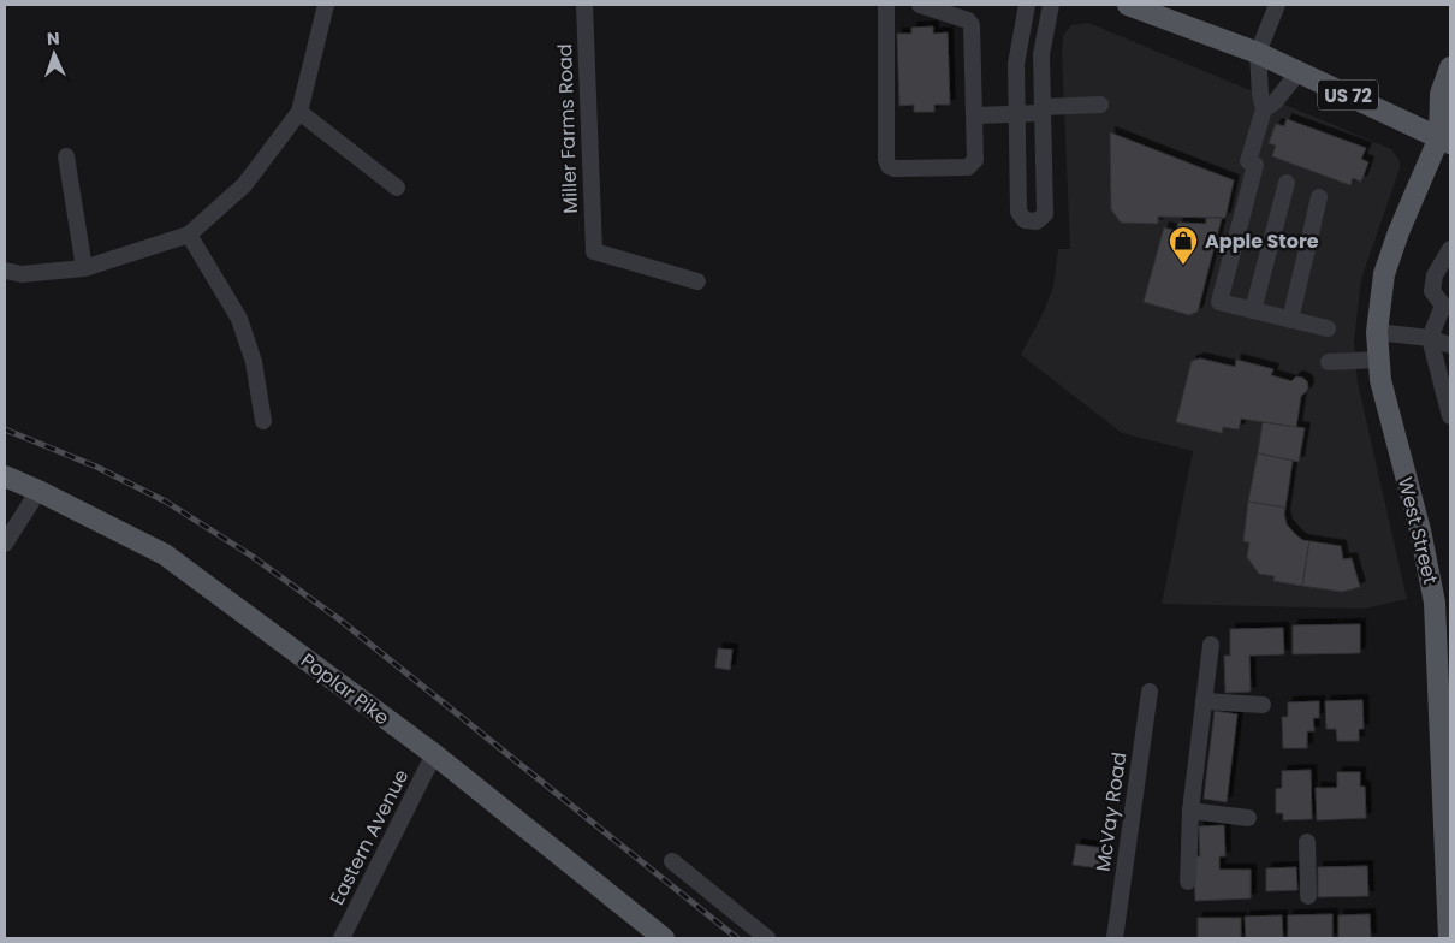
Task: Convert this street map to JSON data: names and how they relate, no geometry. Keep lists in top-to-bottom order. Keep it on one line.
{"streets":{"main road":["US 72","West Street","Poplar Pike"],"street":["Miller Farms Road","McVay Road","Eastern Avenue"]},"crossings":[["US 72","West Street"],["Poplar Pike","Eastern Avenue"]],"places":{"shop":["Apple Store"]},"north":"top"}
